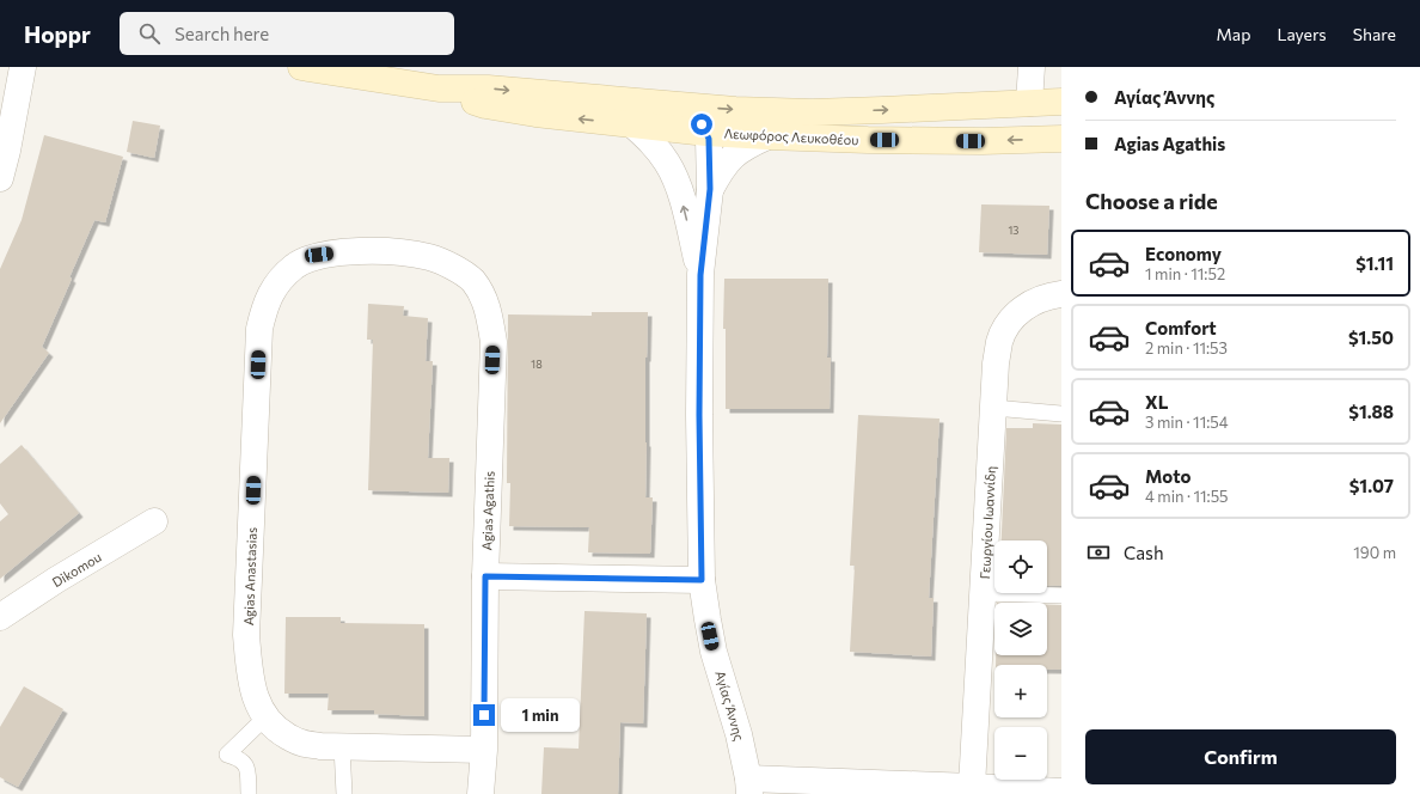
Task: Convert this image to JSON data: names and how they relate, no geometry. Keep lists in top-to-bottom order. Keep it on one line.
{"streets":{"main road":["Λεωφόρος Λευκοθέου"],"street":["Agias Agathis","Γεωργίου Ιωαννίδη","Dikomou","Agias Anastasias","Αγίας Άννης"]},"crossings":[["Λεωφόρος Λευκοθέου","Αγίας Άννης"],["Agias Agathis","Agias Anastasias"]],"house_numbers":["13","18"],"page":{"header":"Hoppr","search":"Search here","nav":["Map","Layers","Share"],"banner":["Αγίας Άννης","Agias Agathis"],"heading":"Choose a ride","list":[{"name":"Economy","note":"1 min · 11:52","value":"$1.11"},{"name":"Comfort","note":"2 min · 11:53","value":"$1.50"},{"name":"XL","note":"3 min · 11:54","value":"$1.88"},{"name":"Moto","note":"4 min · 11:55","value":"$1.07"}],"pay":["Cash","190 m"],"map_buttons":["+","−"],"bubble":"1 min","buttons":"Confirm"}}
